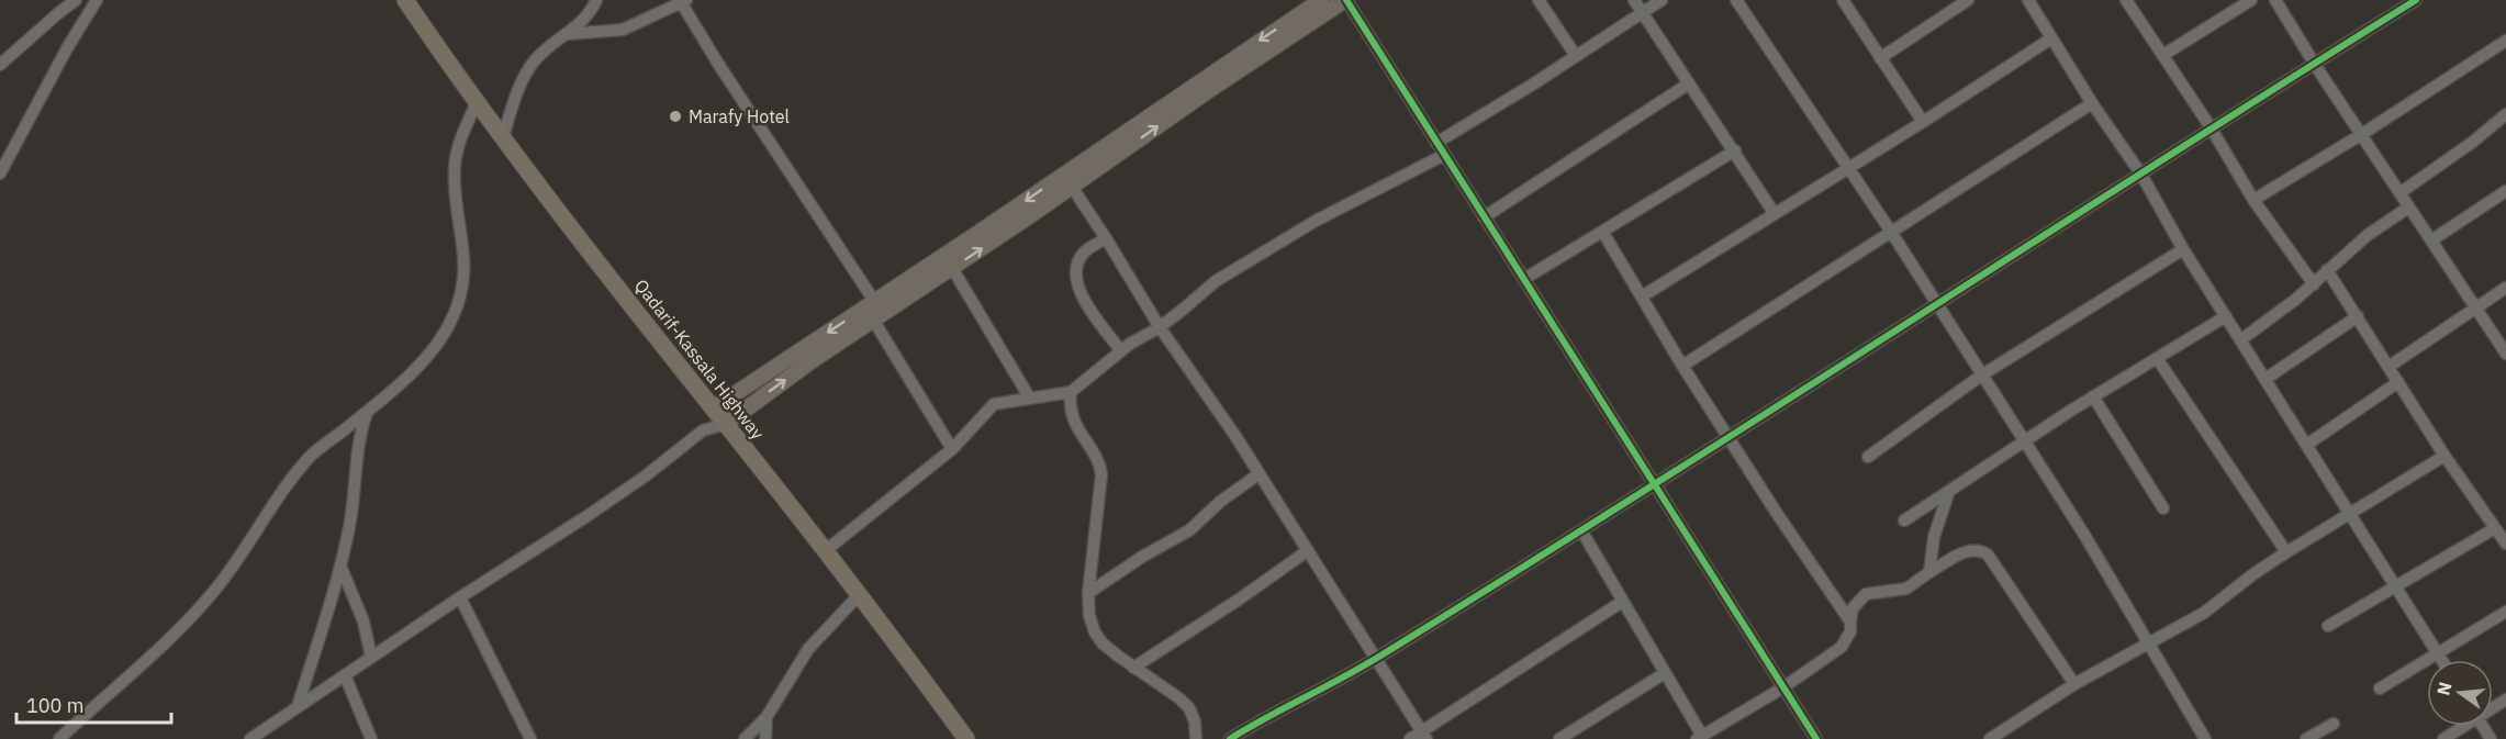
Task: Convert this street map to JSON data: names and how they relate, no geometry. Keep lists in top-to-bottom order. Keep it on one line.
{"streets":{"highway":["Qadarif-Kassala Highway"]},"places":["Marafy Hotel"],"scale_bar":"100 m","north":"left"}
